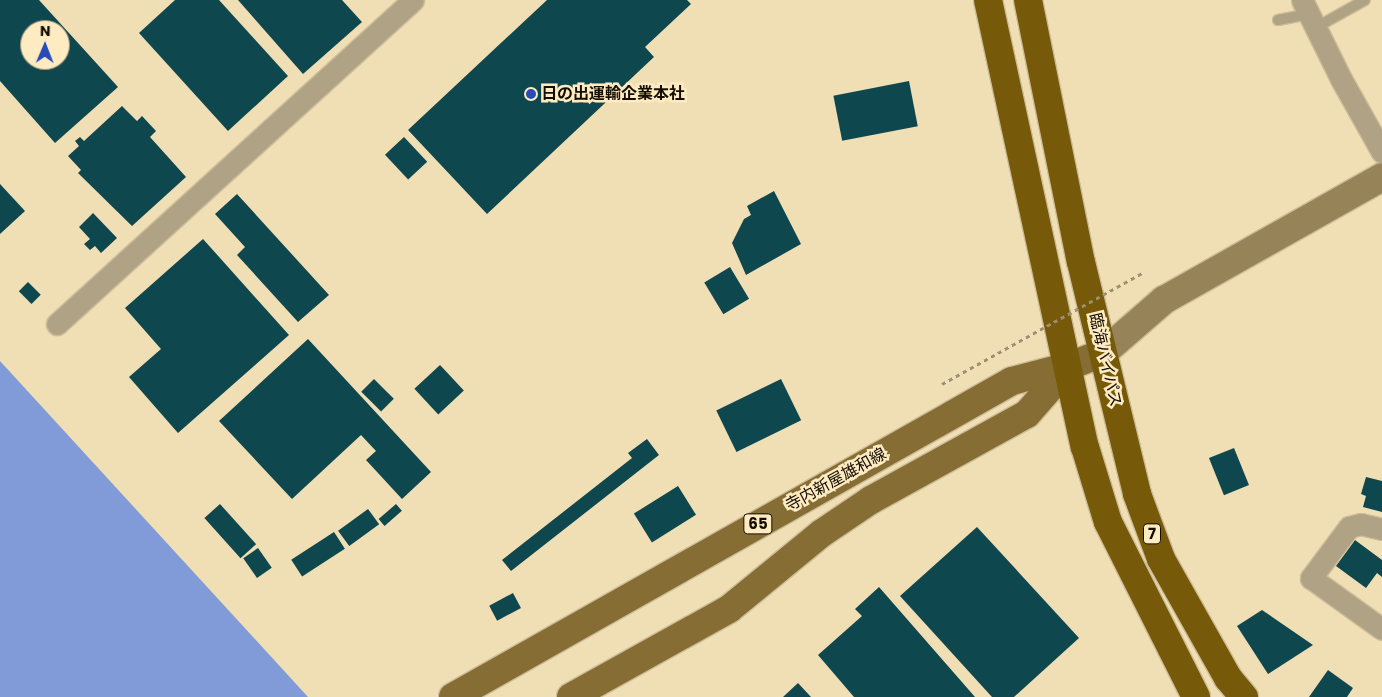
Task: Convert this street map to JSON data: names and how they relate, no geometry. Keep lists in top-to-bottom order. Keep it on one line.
{"streets":{"highway":["臨海バイパス","7"],"main road":["寺内新屋雄和線","65"]},"crossings":[["臨海バイパス","寺内新屋雄和線"],["寺内新屋雄和線","7"]],"places":["日の出運輸企業本社"],"north":"top"}
